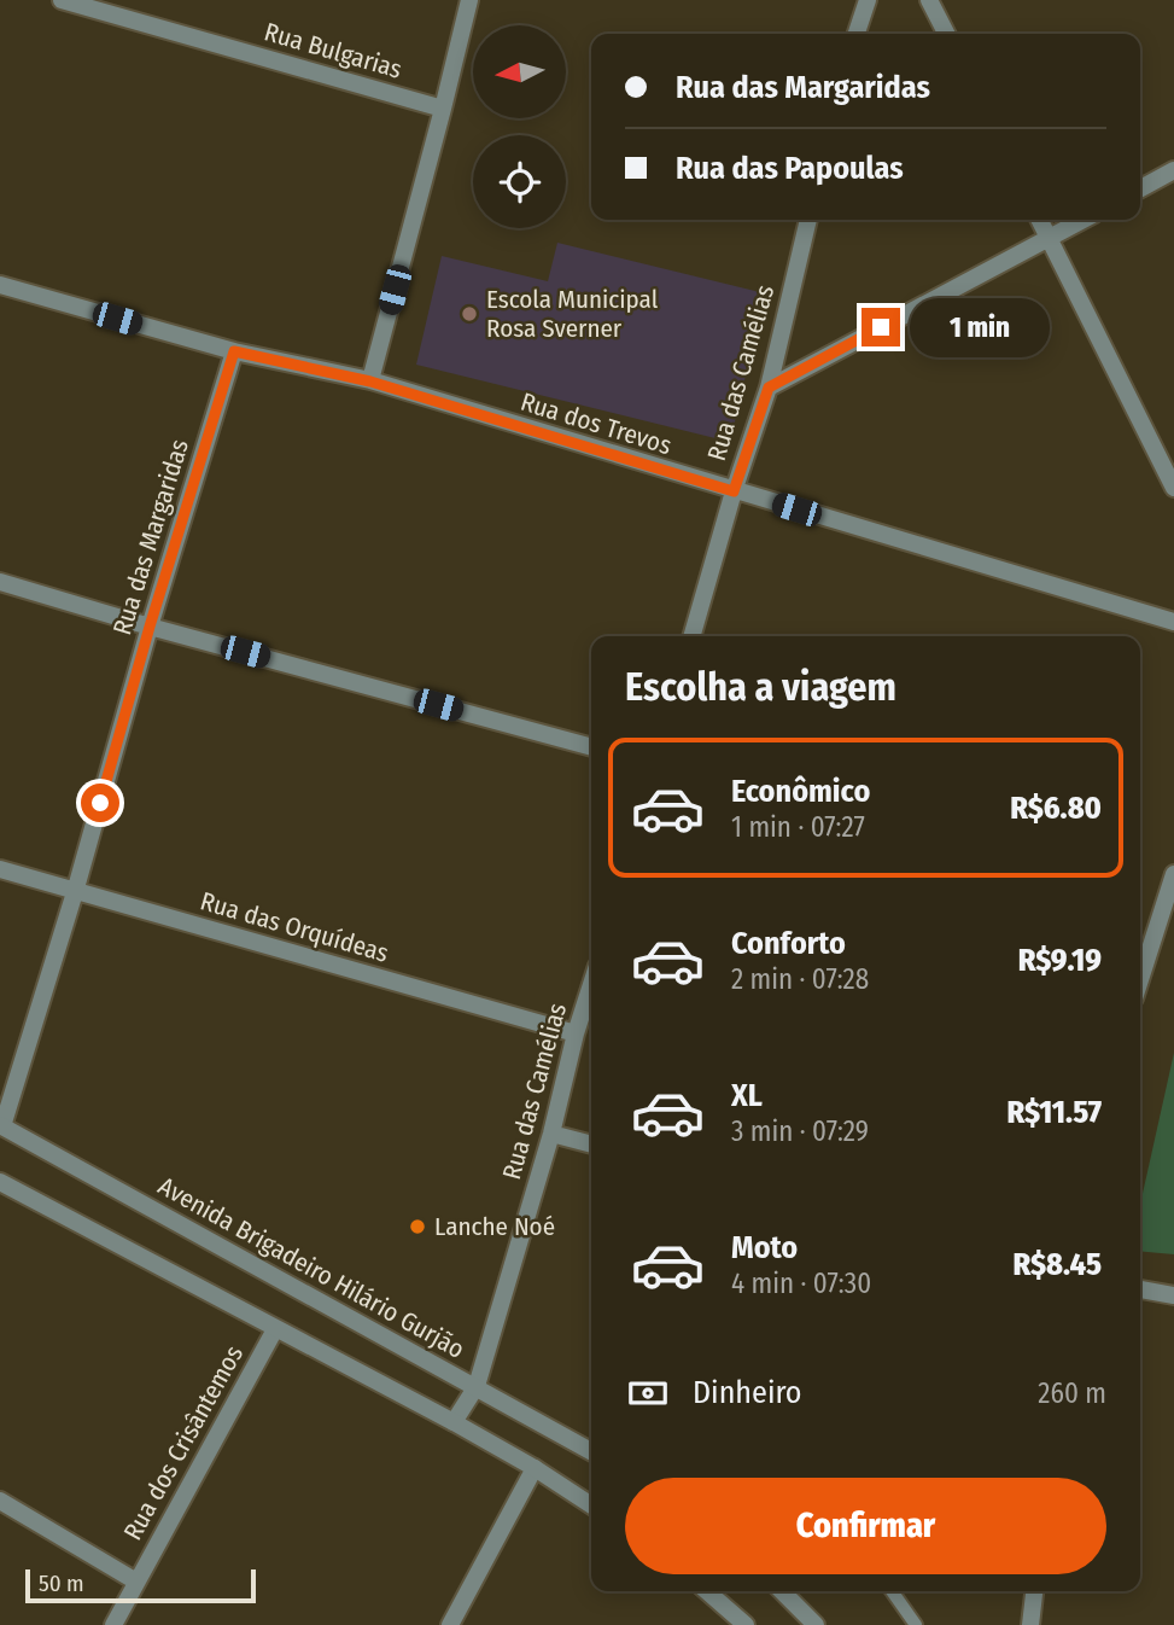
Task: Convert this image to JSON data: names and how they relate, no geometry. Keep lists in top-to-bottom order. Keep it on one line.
{"streets":{"street":["Rua Bulgarias","Rua das Camélias","Rua dos Trevos","Rua das Margaridas","Rua das Orquídeas","Avenida Brigadeiro Hilário Gurjão","Rua dos Crisântemos"]},"crossings":[["Rua das Camélias","Rua dos Trevos"],["Rua das Camélias","Rua das Orquídeas"],["Rua das Camélias","Avenida Brigadeiro Hilário Gurjão"],["Rua dos Trevos","Rua das Margaridas"],["Rua das Margaridas","Rua das Orquídeas"],["Rua das Margaridas","Avenida Brigadeiro Hilário Gurjão"]],"places":["Escola Municipal Rosa Sverner","Lanche Noé"],"scale_bar":"50 m","north":"left","page":{"banner":["Rua das Margaridas","Rua das Papoulas"],"bubble":"1 min","heading":"Escolha a viagem","list":[{"name":"Econômico","note":"1 min · 07:27","value":"R$6.80"},{"name":"Conforto","note":"2 min · 07:28","value":"R$9.19"},{"name":"XL","note":"3 min · 07:29","value":"R$11.57"},{"name":"Moto","note":"4 min · 07:30","value":"R$8.45"}],"pay":["Dinheiro","260 m"],"buttons":"Confirmar","scale":"50 m"}}
